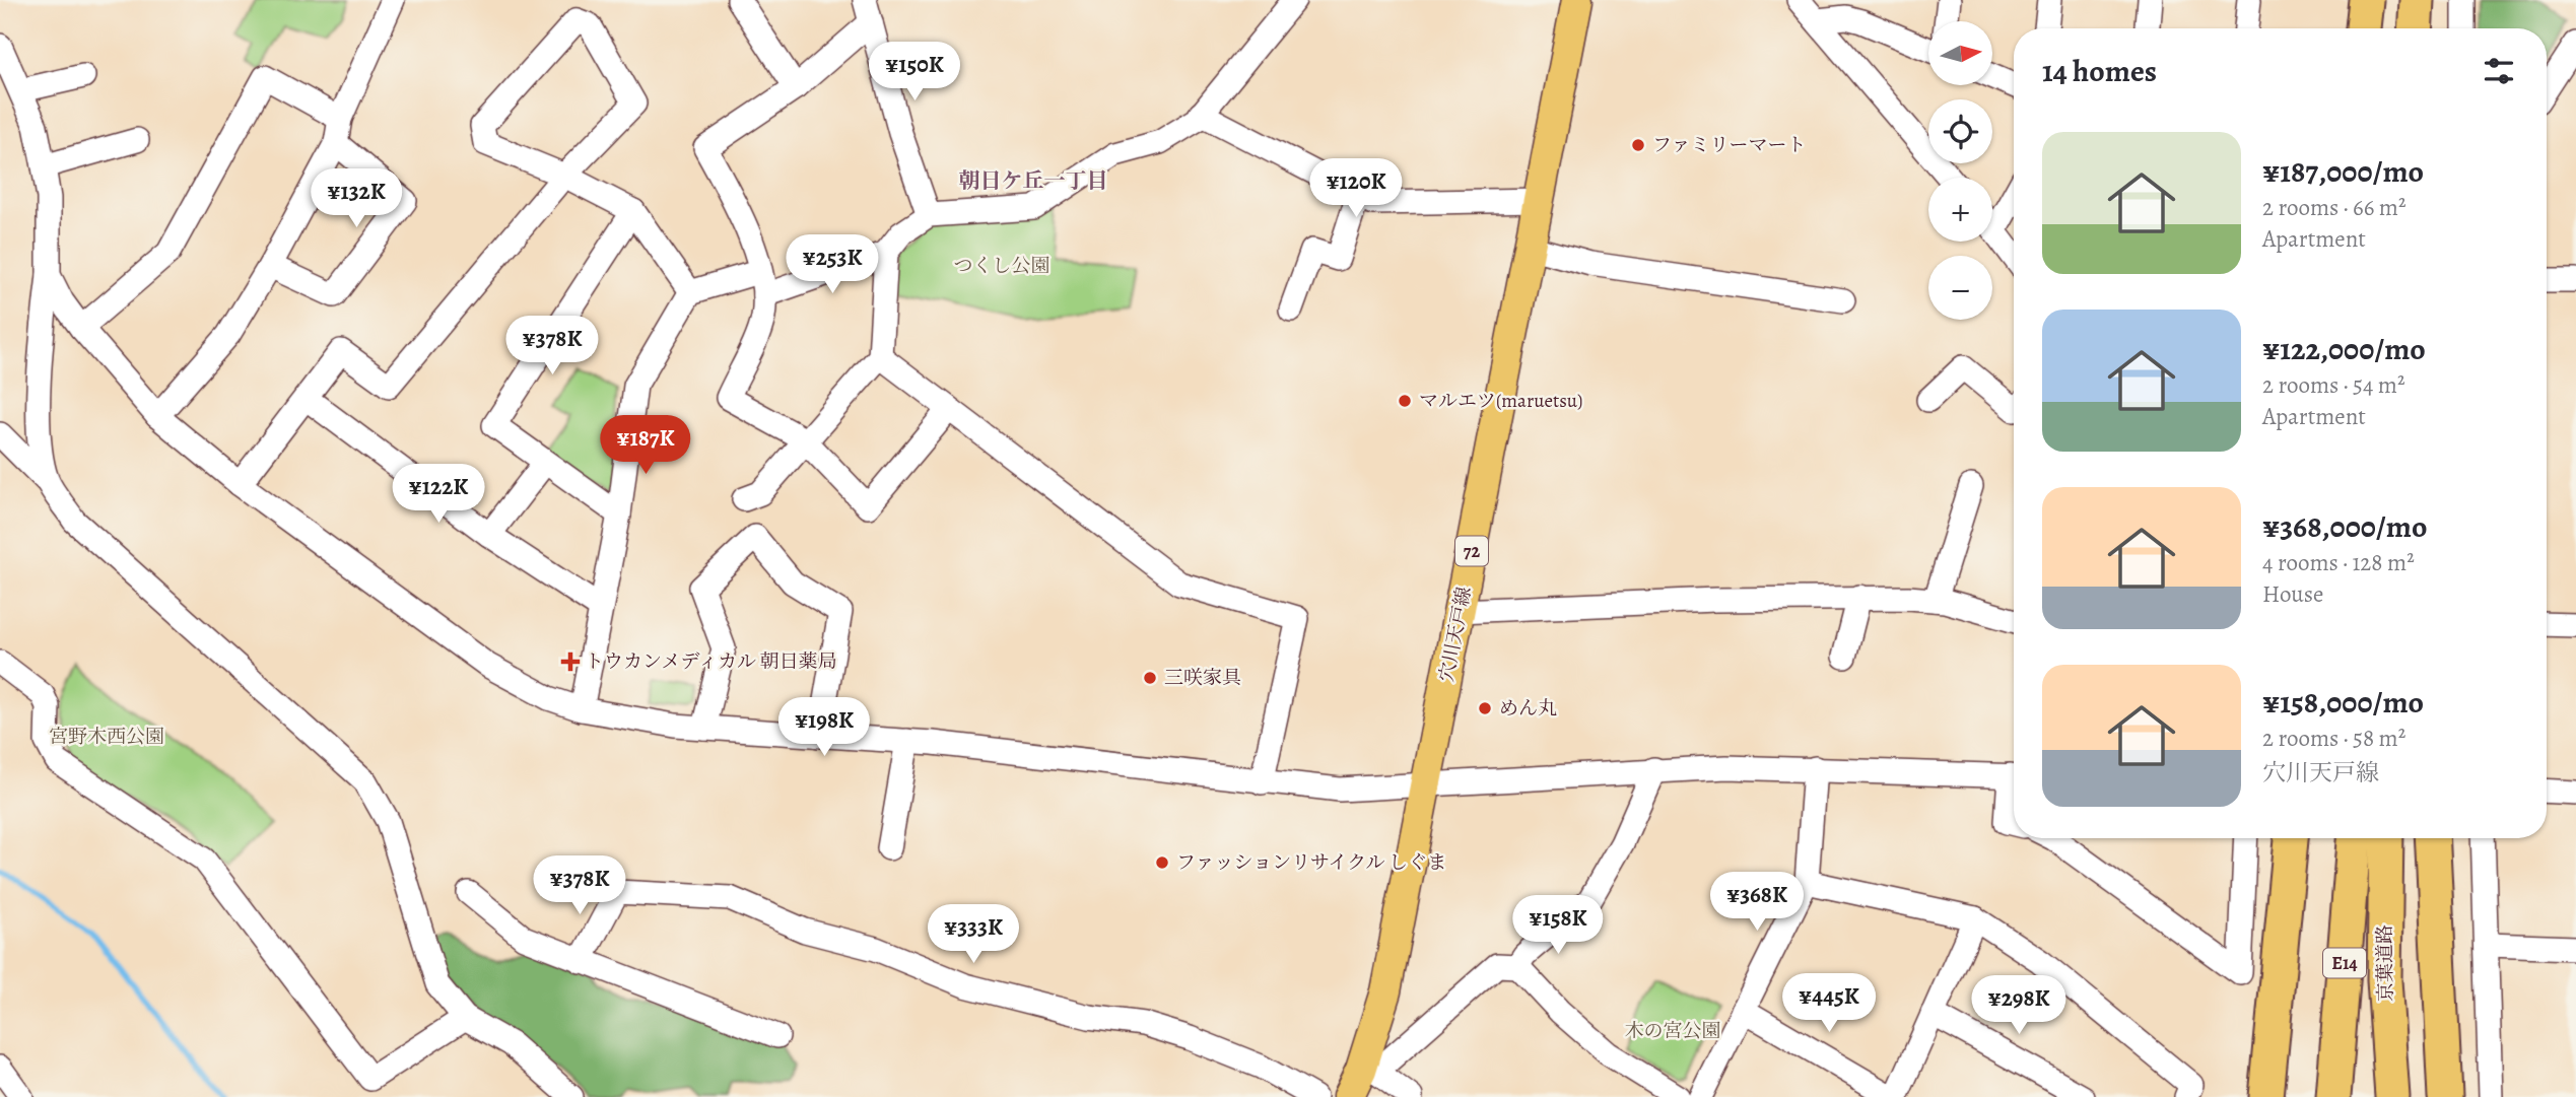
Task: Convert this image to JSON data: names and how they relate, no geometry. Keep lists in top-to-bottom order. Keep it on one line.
{"streets":{"highway":["E14","京葉道路"],"main road":["72","穴川天戸線"]},"districts":["朝日ケ丘一丁目"],"parks":["つくし公園","宮野木西公園","木の宮公園"],"places":{"other":["ファミリーマート","マルエツ(maruetsu)","三咲家具","めん丸","ファッションリサイクル しぐま"],"health":["トウカンメディカル 朝日薬局"]},"north":"right","page":{"map_buttons":["+","−"],"heading":"14 homes","price":["¥150K","¥120K","¥132K","¥253K","¥378K","¥187K","¥122K","¥198K","¥378K","¥368K","¥158K","¥333K","¥445K","¥298K"],"list":[{"name":"¥187,000/mo","note":"2 rooms · 66 m² · Apartment"},{"name":"¥122,000/mo","note":"2 rooms · 54 m² · Apartment"},{"name":"¥368,000/mo","note":"4 rooms · 128 m² · House"},{"name":"¥158,000/mo","note":"2 rooms · 58 m² · 穴川天戸線"}]}}
